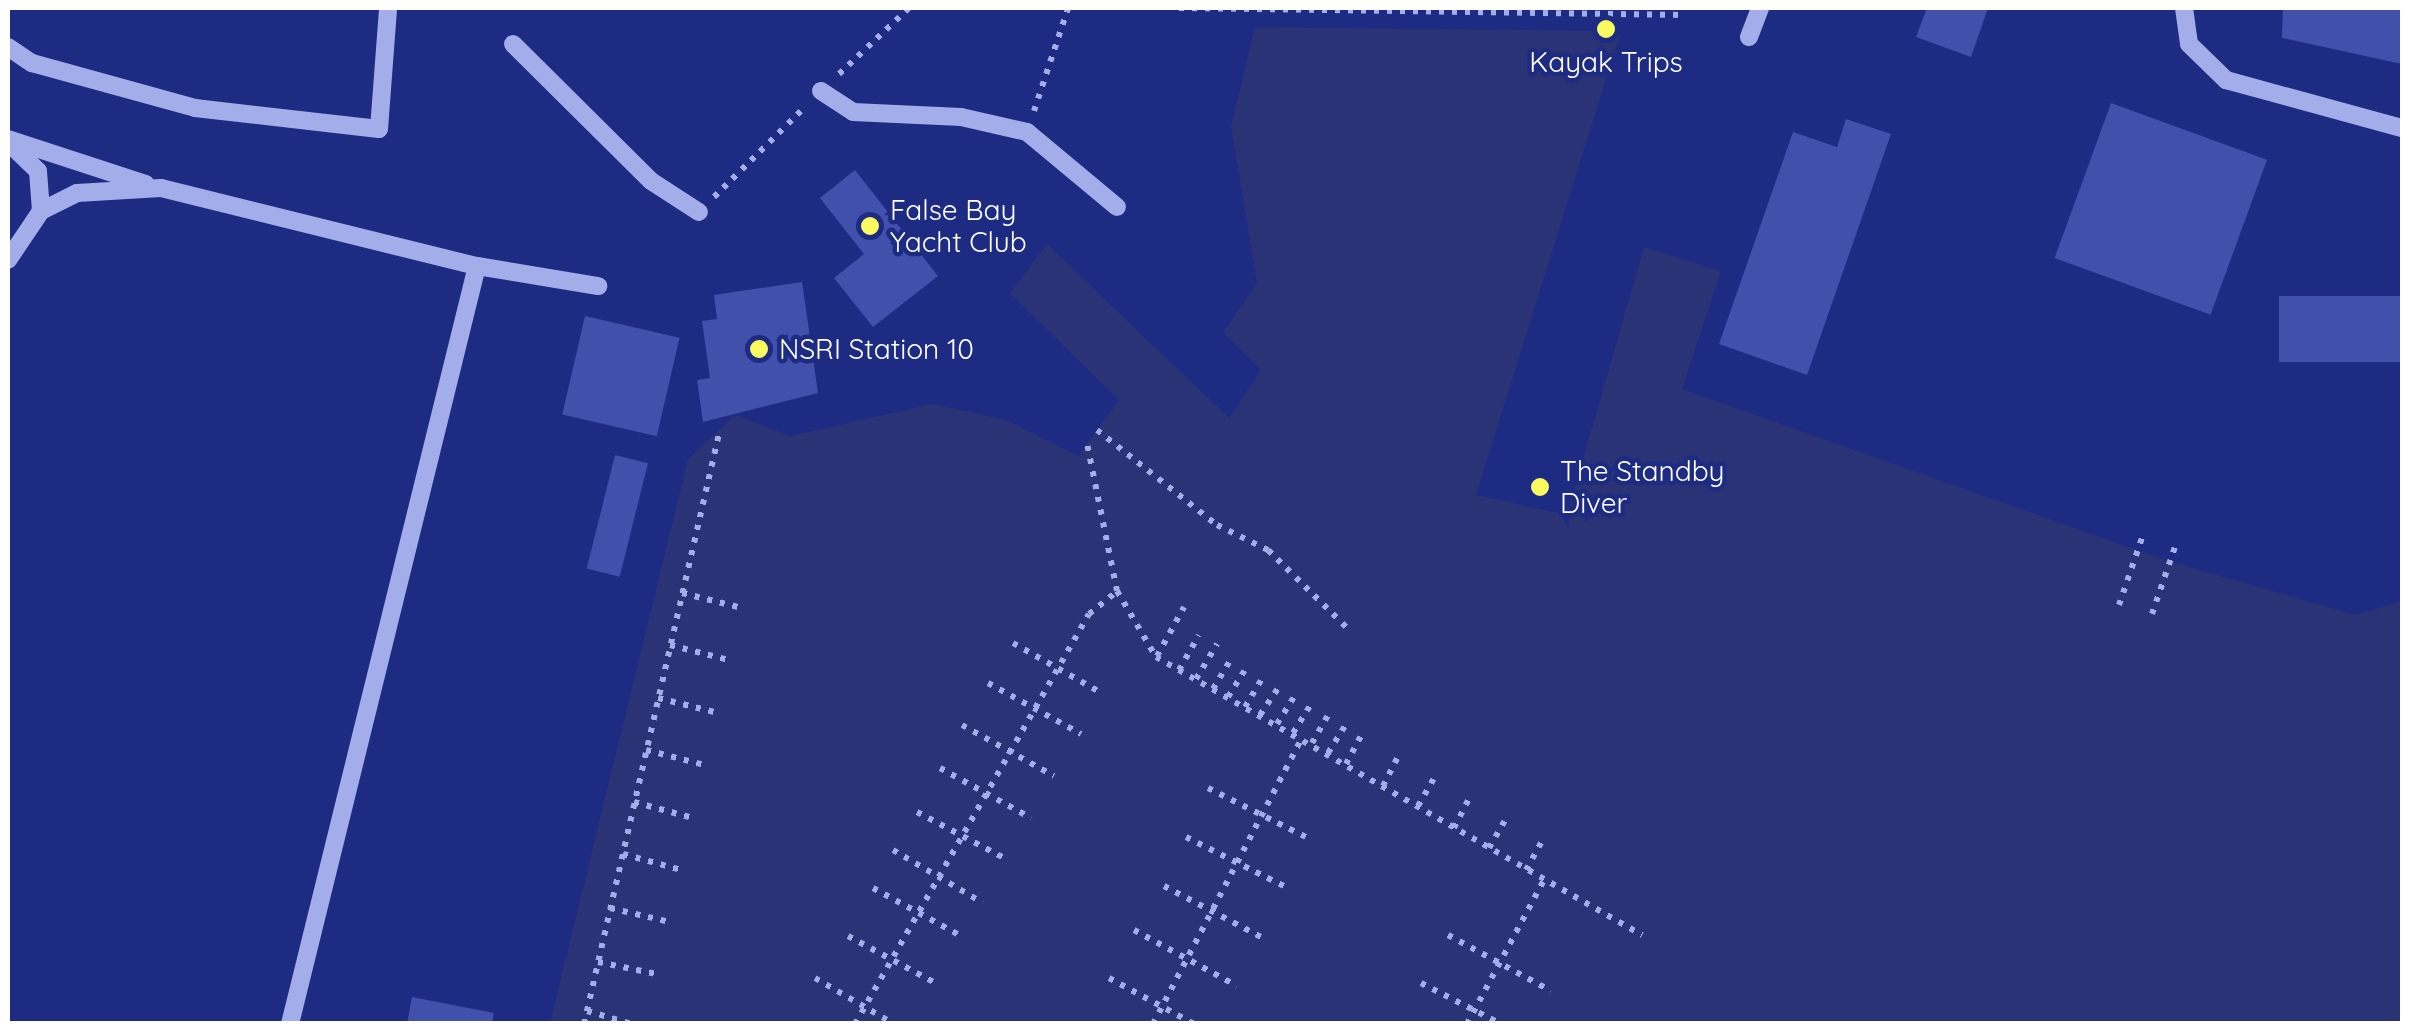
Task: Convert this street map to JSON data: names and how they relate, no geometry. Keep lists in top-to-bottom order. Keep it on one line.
{"places":["Kayak Trips","False Bay Yacht Club","NSRI Station 10","The Standby Diver"]}
